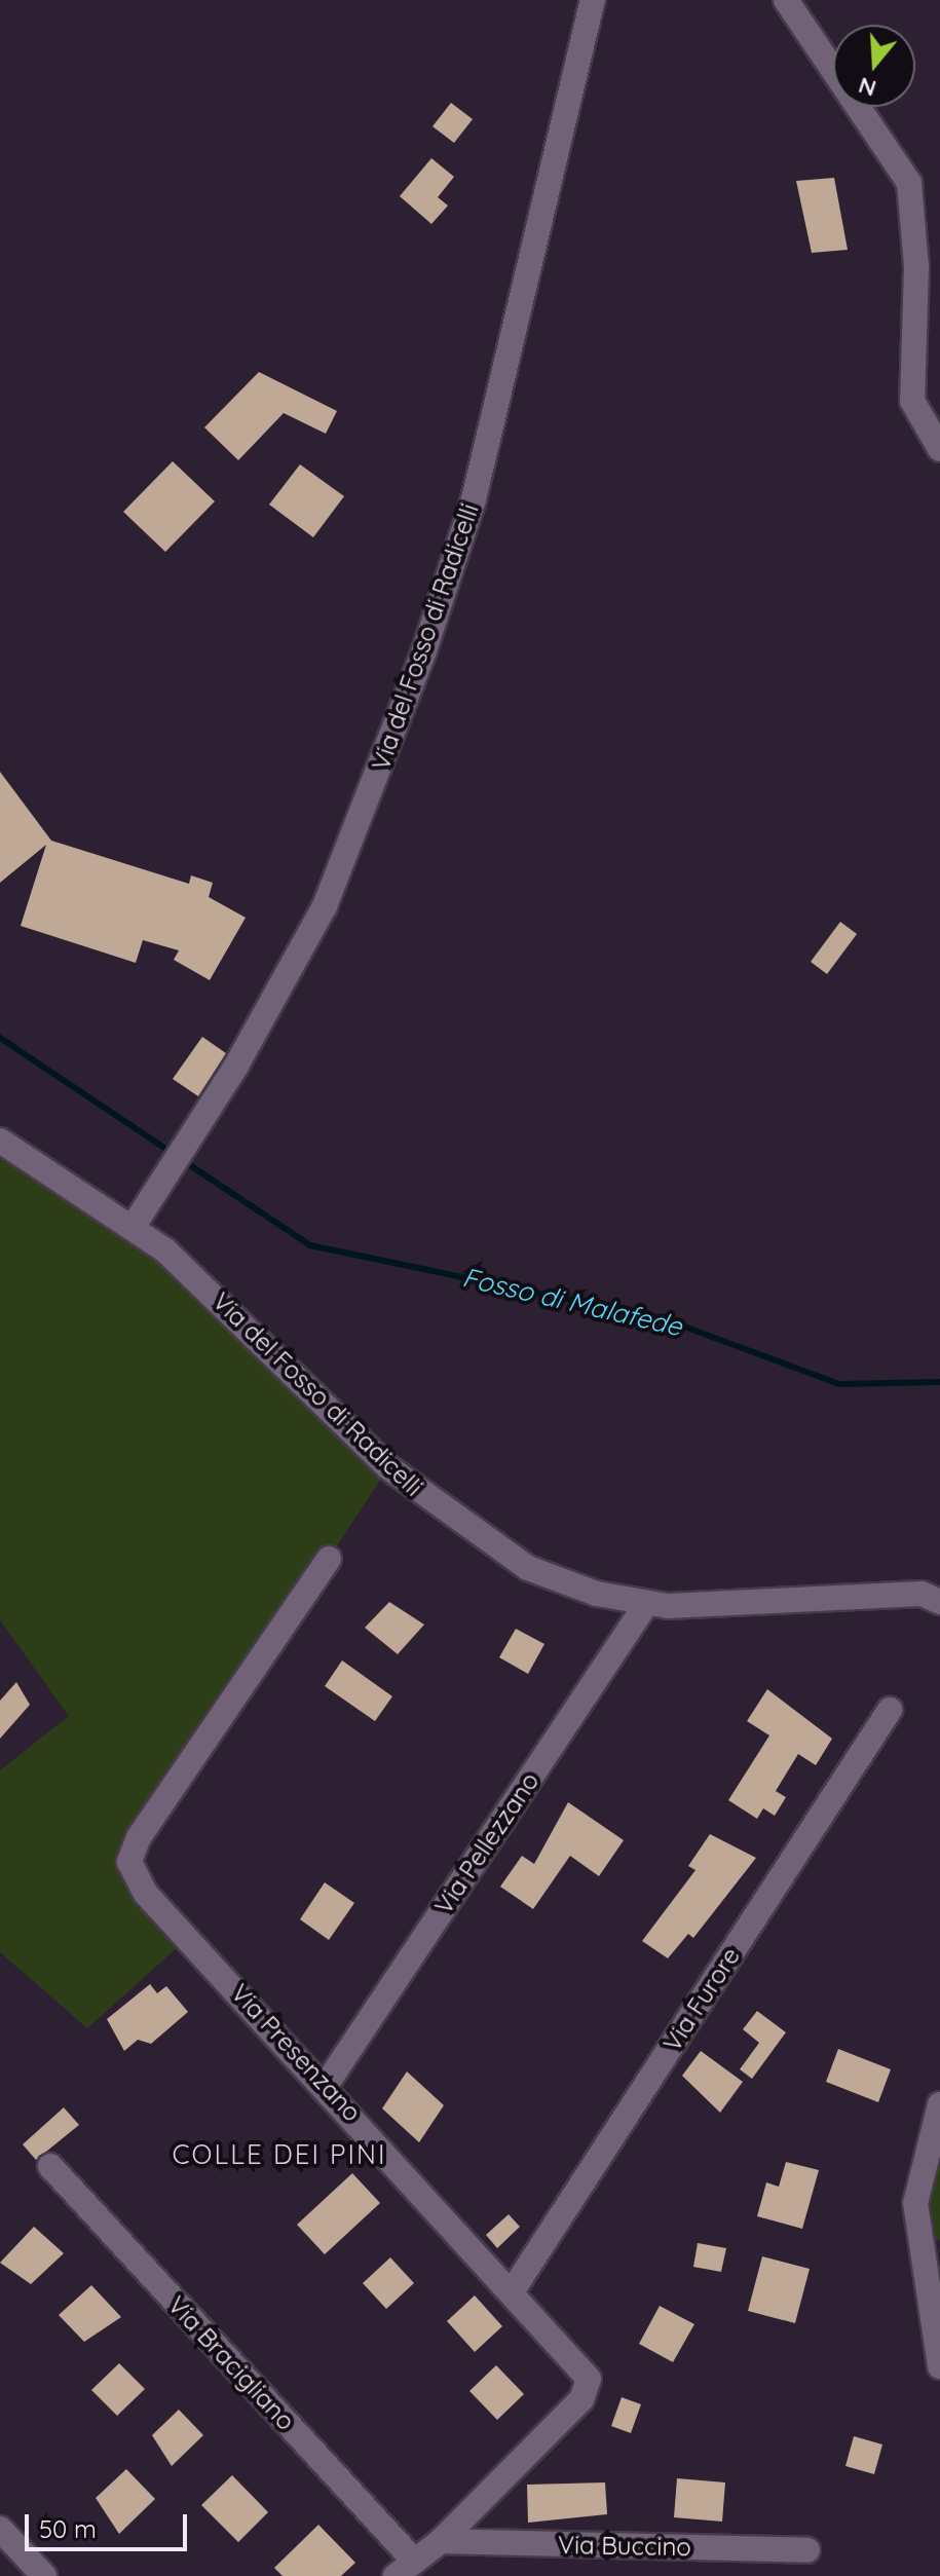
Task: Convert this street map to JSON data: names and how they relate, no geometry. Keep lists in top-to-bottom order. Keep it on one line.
{"streets":{"street":["Via del Fosso di Radicelli","Via Pellezzano","Via Furore","Via Presenzano","Via Bracigliano","Via Buccino"]},"crossings":[["Via del Fosso di Radicelli","Via Pellezzano"],["Via Pellezzano","Via Presenzano"],["Via Furore","Via Presenzano"],["Via Presenzano","Via Bracigliano"],["Via Presenzano","Via Buccino"]],"districts":["COLLE DEI PINI"],"water":["Fosso di Malafede"],"scale_bar":"50 m","north":"bottom"}
